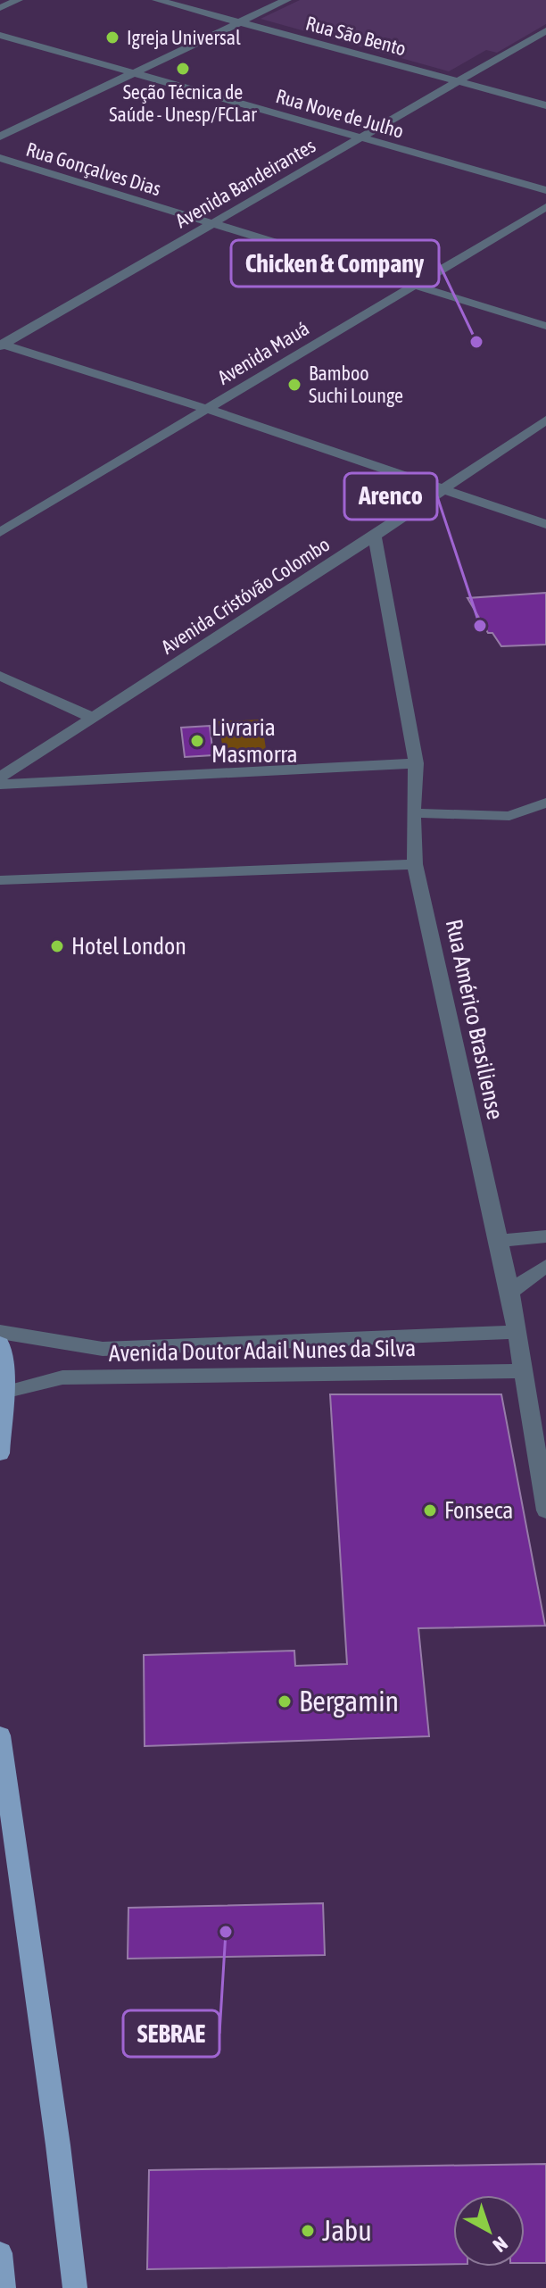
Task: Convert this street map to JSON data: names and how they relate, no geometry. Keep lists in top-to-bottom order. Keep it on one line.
{"streets":{"street":["Rua São Bento","Rua Nove de Julho","Rua Gonçalves Dias","Avenida Bandeirantes","Avenida Mauá","Avenida Cristóvão Colombo","Rua Américo Brasiliense","Avenida Doutor Adail Nunes da Silva"]},"crossings":[["Rua São Bento","Avenida Bandeirantes"],["Rua Nove de Julho","Avenida Bandeirantes"],["Rua Gonçalves Dias","Avenida Bandeirantes"],["Rua Gonçalves Dias","Avenida Mauá"],["Avenida Cristóvão Colombo","Rua Américo Brasiliense"],["Rua Américo Brasiliense","Avenida Doutor Adail Nunes da Silva"]],"places":["Igreja Universal","Seção Técnica de Saúde - Unesp/FCLar","Chicken & Company","Bamboo Suchi Lounge","Arenco","Livraria Masmorra","Hotel London","Fonseca","Bergamin","SEBRAE","Jabu"],"north":"bottom right"}
